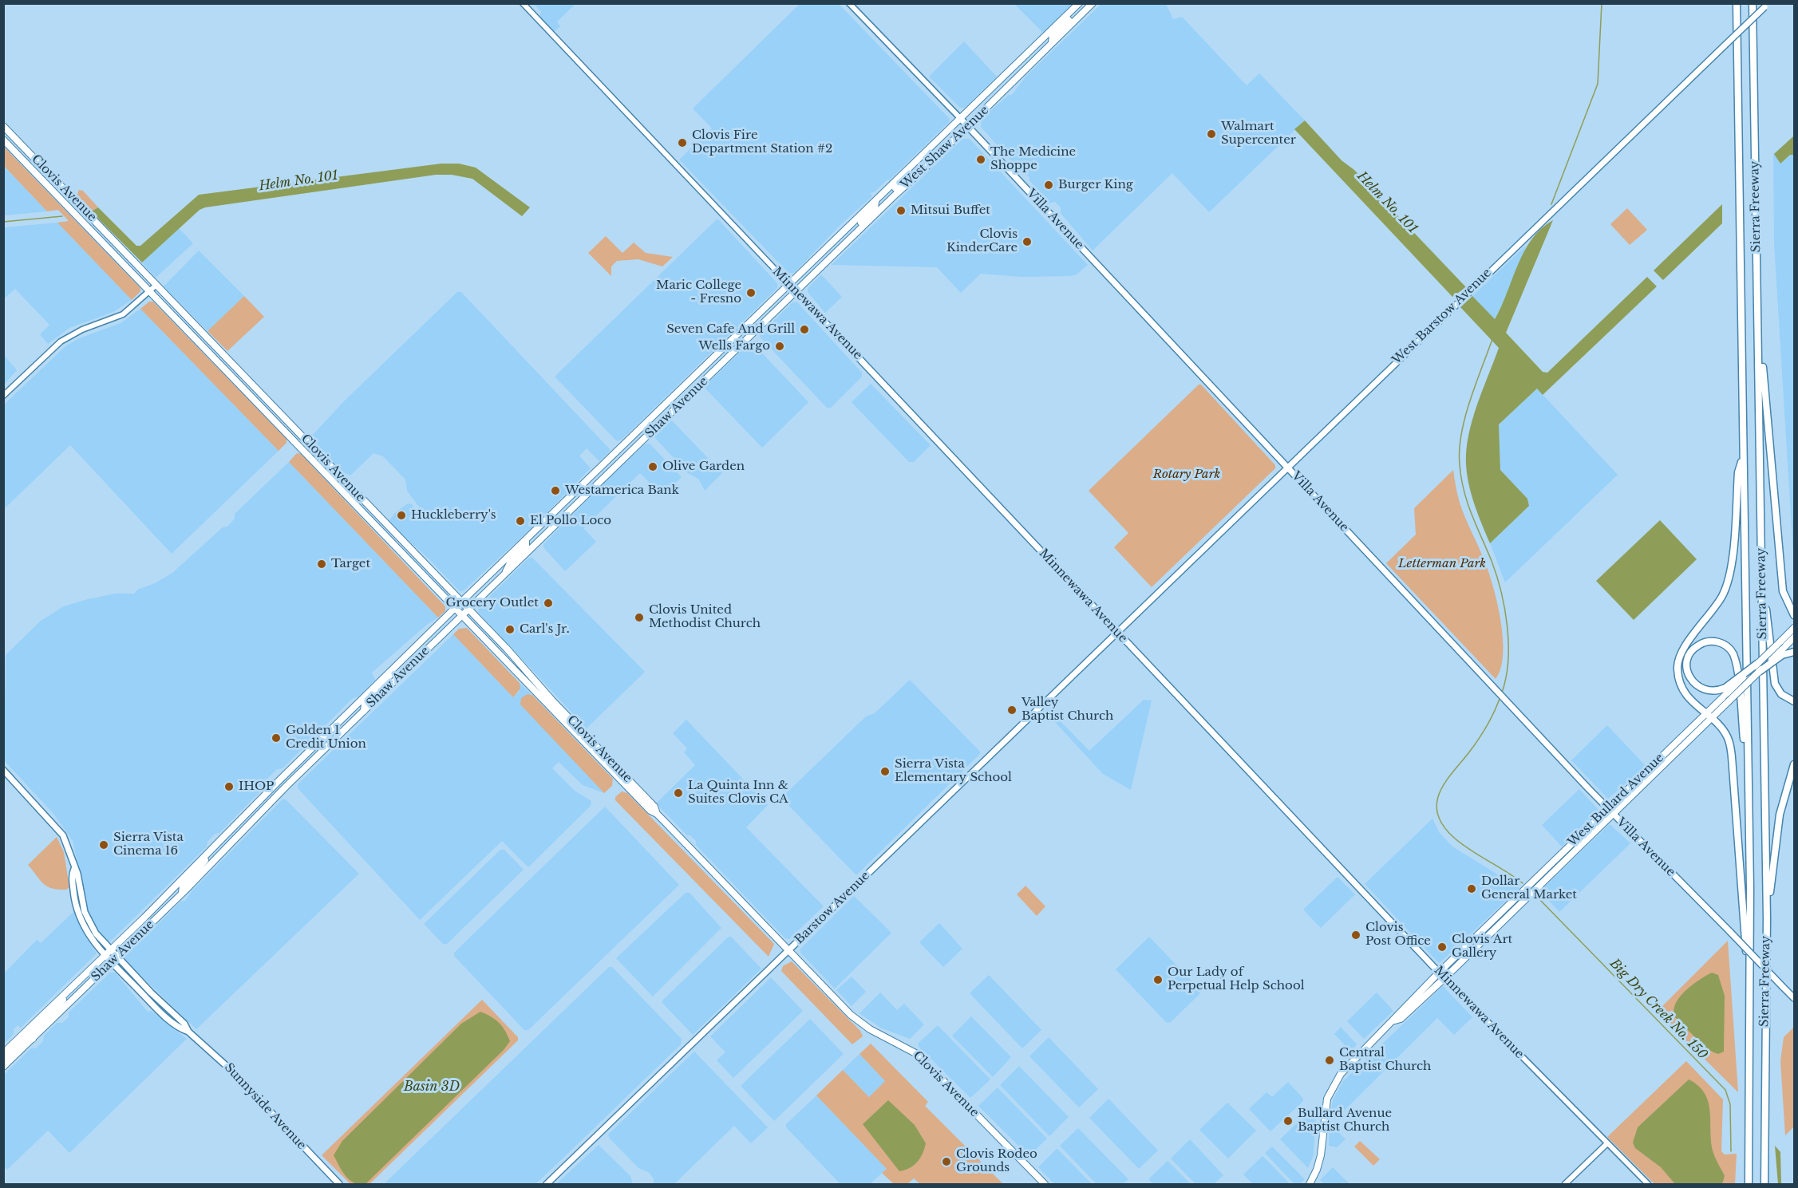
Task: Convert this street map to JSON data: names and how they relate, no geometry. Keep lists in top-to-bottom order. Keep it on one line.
{"streets":{"highway":["Sierra Freeway"],"main road":["West Shaw Avenue","Clovis Avenue","Villa Avenue","Minnewawa Avenue","West Barstow Avenue","Shaw Avenue","West Bullard Avenue","Barstow Avenue","Sunnyside Avenue"]},"crossings":[["West Shaw Avenue","Villa Avenue"],["West Shaw Avenue","Minnewawa Avenue"],["West Shaw Avenue","Shaw Avenue"],["Clovis Avenue","Shaw Avenue"],["Clovis Avenue","Barstow Avenue"],["Villa Avenue","West Barstow Avenue"],["Villa Avenue","West Bullard Avenue"],["Minnewawa Avenue","West Barstow Avenue"],["Minnewawa Avenue","Shaw Avenue"],["Minnewawa Avenue","West Bullard Avenue"],["Minnewawa Avenue","Barstow Avenue"],["West Barstow Avenue","Barstow Avenue"],["Shaw Avenue","Sunnyside Avenue"]],"water":["Helm No. 101","Big Dry Creek No. 150","Basin 3D"],"parks":["Rotary Park","Letterman Park"],"places":["Walmart Supercenter","Clovis Fire Department Station #2","The Medicine Shoppe","Burger King","Mitsui Buffet","Clovis KinderCare","Maric College - Fresno","Seven Cafe And Grill","Wells Fargo","Olive Garden","Westamerica Bank","Huckleberry's","El Pollo Loco","Target","Grocery Outlet","Clovis United Methodist Church","Carl's Jr.","Valley Baptist Church","Golden 1 Credit Union","Sierra Vista Elementary School","IHOP","La Quinta Inn & Suites Clovis CA","Sierra Vista Cinema 16","Dollar General Market","Clovis Post Office","Clovis Art Gallery","Our Lady of Perpetual Help School","Central Baptist Church","Bullard Avenue Baptist Church","Clovis Rodeo Grounds"]}
